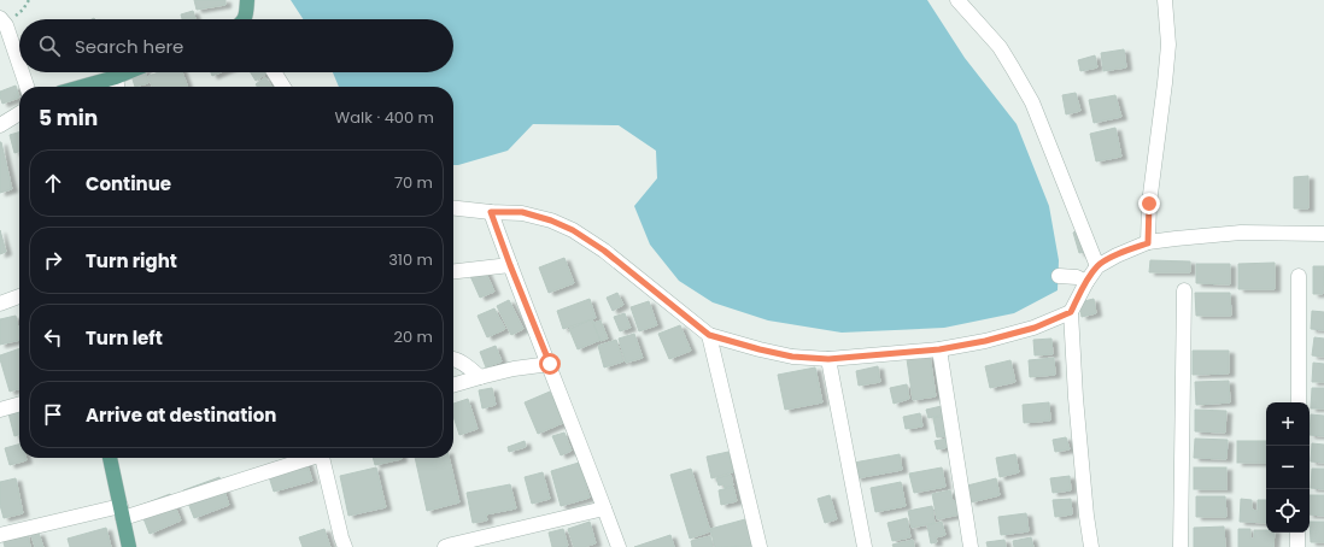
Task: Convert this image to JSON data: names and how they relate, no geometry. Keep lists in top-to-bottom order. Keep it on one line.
{"page":{"search":"Search here","heading":["5 min","Walk · 400 m"],"list":[["Continue","70 m"],["Turn right","310 m"],["Turn left","20 m"],"Arrive at destination"],"map_buttons":["+","−"]}}
